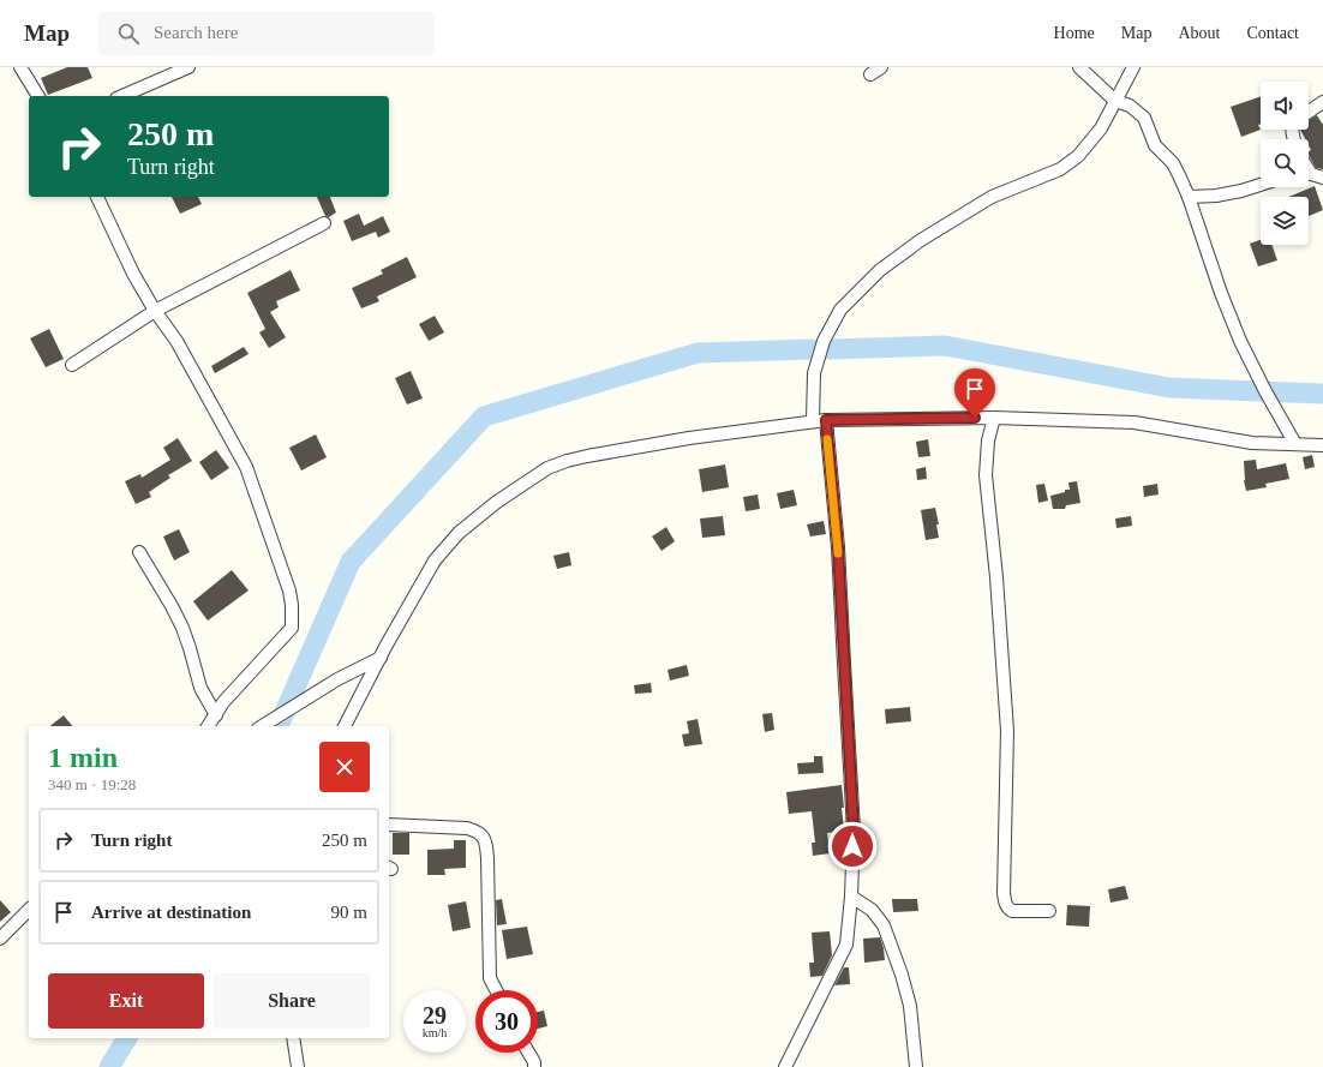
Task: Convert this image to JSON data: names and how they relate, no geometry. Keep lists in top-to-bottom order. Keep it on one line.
{"page":{"header":"Map","search":"Search here","nav":["Home","Map","About","Contact"],"turn":["250 m","Turn right"],"heading":["1 min","340 m · 19:28"],"list":[{"name":"Turn right","value":"250 m"},{"name":"Arrive at destination","value":"90 m"}],"buttons":["Exit","Share"],"speed":"29 km/h","limit":"30"}}
